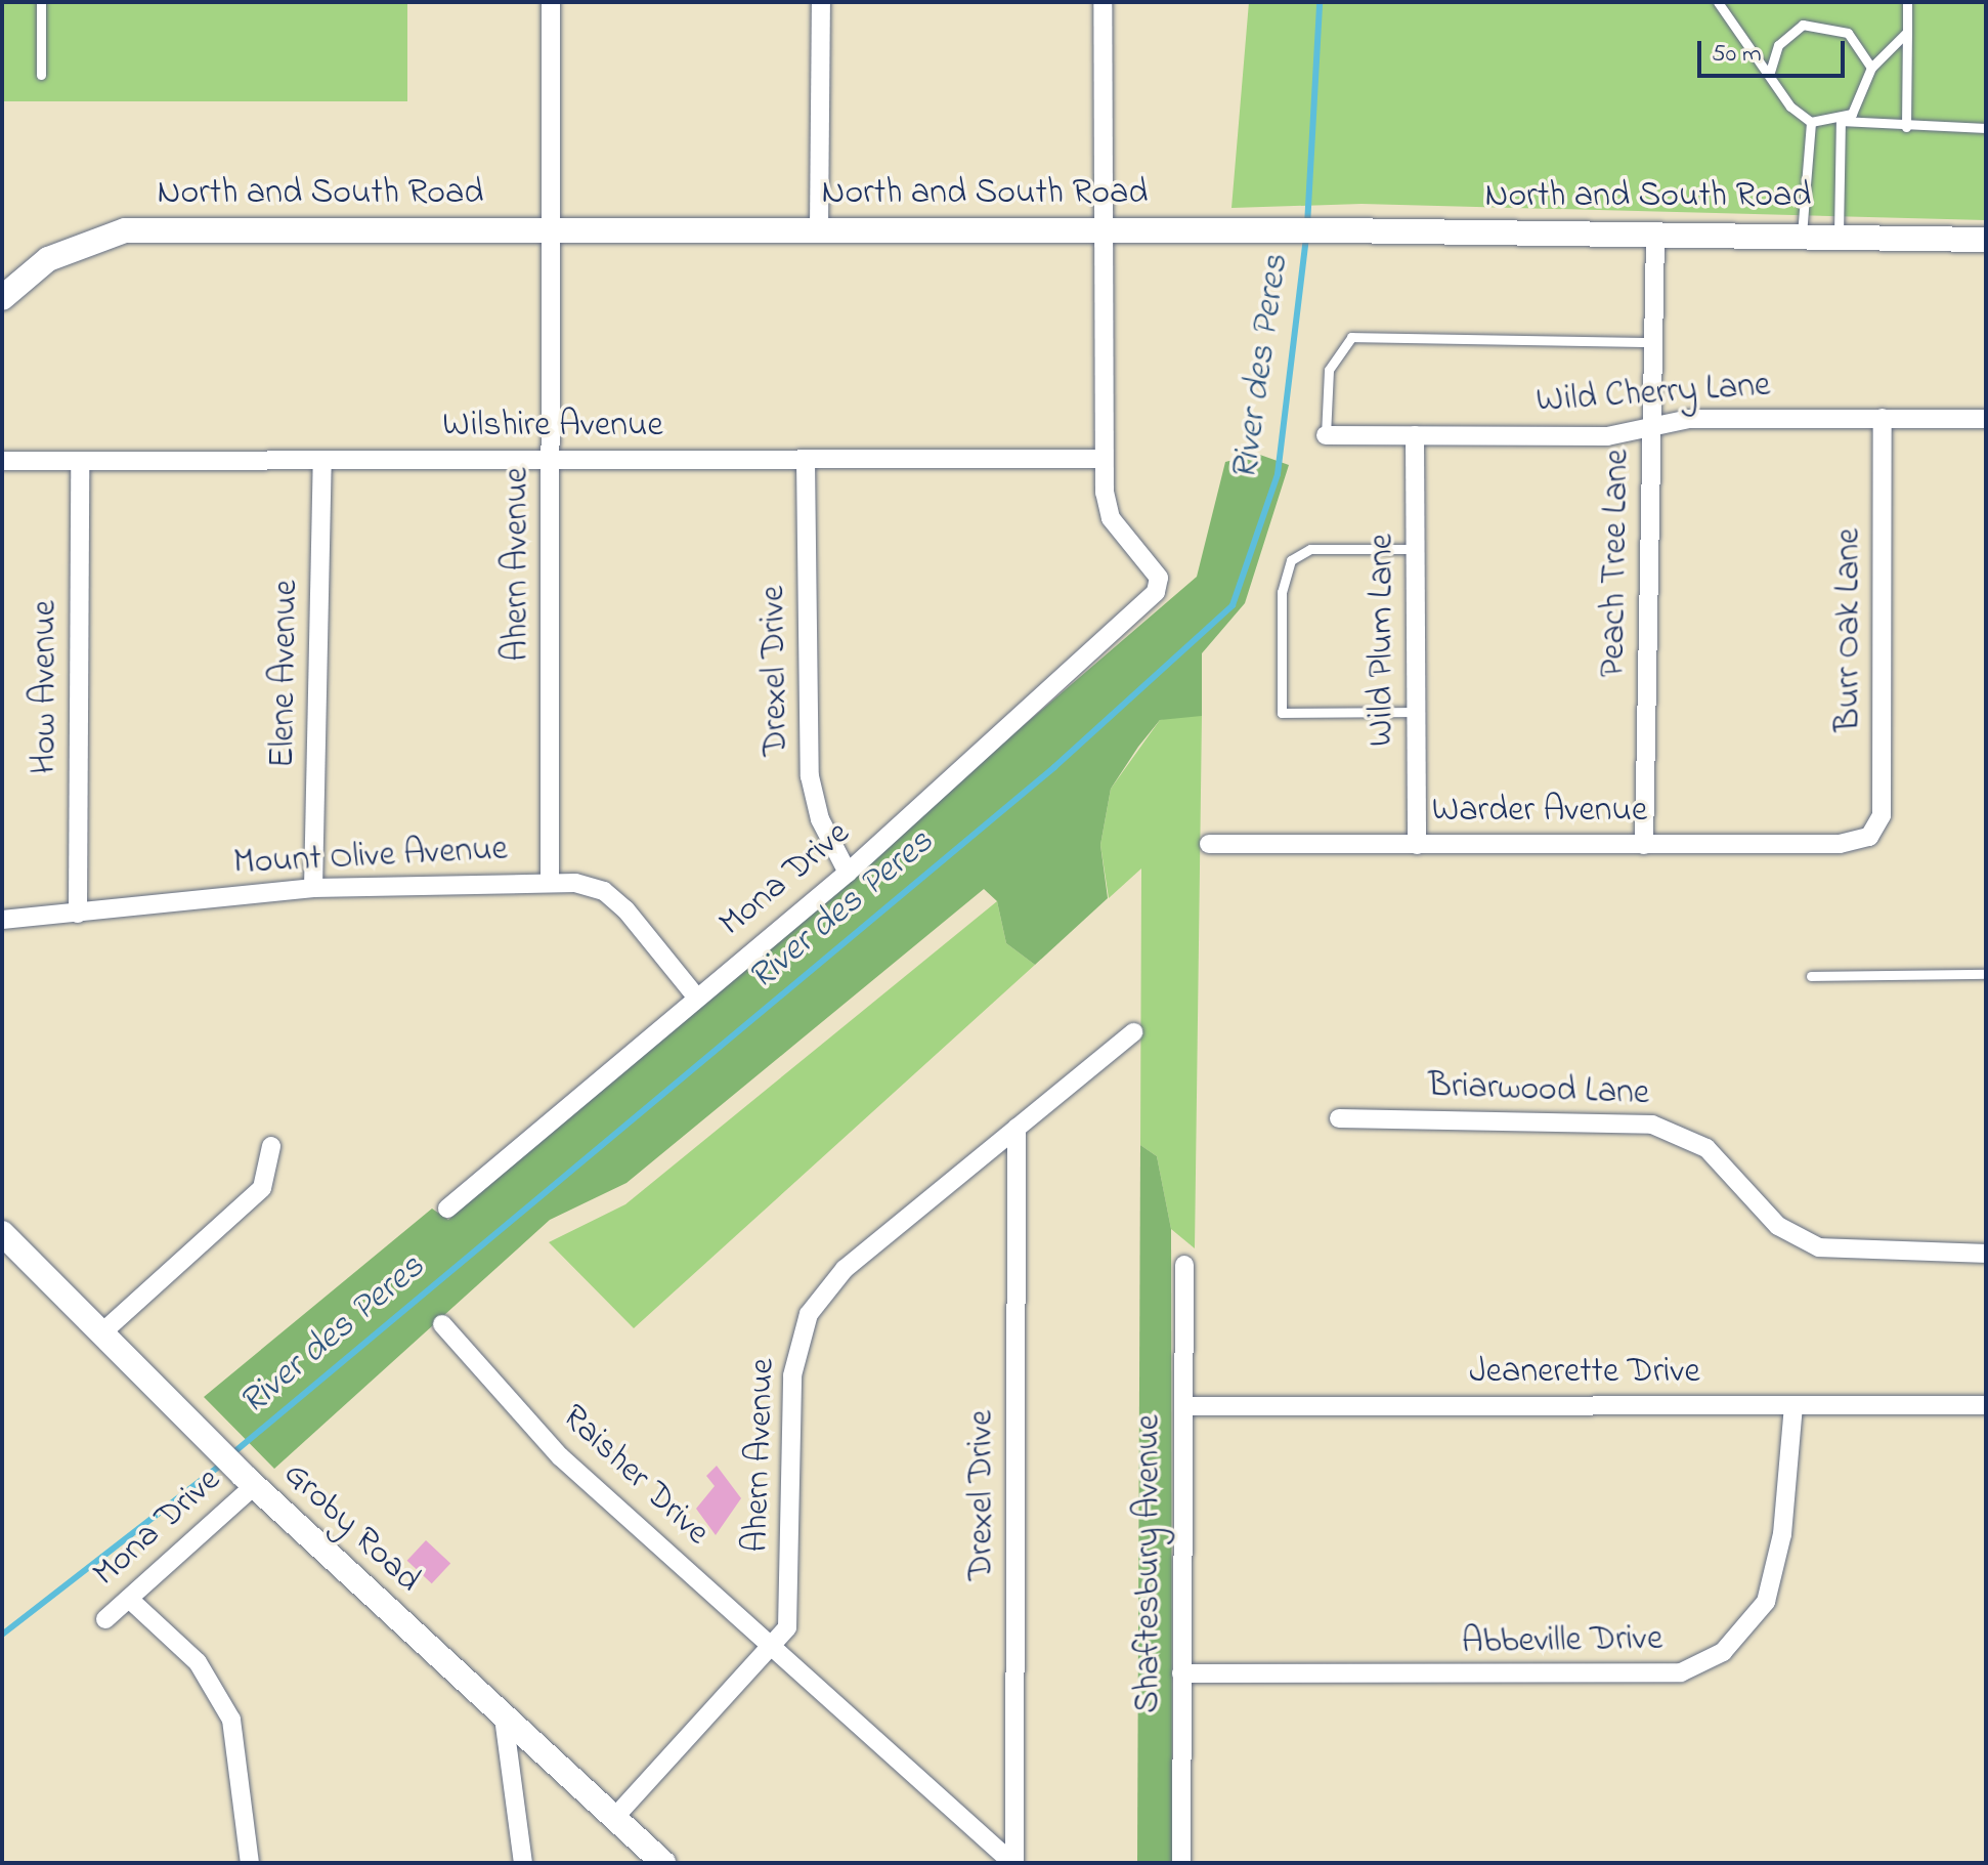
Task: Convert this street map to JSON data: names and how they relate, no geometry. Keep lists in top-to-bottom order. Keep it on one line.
{"streets":{"street":["North and South Road","Wild Cherry Lane","Wilshire Avenue","Peach Tree Lane","Ahern Avenue","Burr Oak Lane","Wild Plum Lane","Drexel Drive","Elene Avenue","How Avenue","Warder Avenue","Mount Olive Avenue","Mona Drive","Briarwood Lane","Jeanerette Drive","Raisher Drive","Groby Road","Shaftesbury Avenue","Abbeville Drive"]},"crossings":[["North and South Road","Peach Tree Lane"],["North and South Road","Ahern Avenue"],["Wild Cherry Lane","Peach Tree Lane"],["Wild Cherry Lane","Burr Oak Lane"],["Wild Cherry Lane","Wild Plum Lane"],["Wilshire Avenue","Ahern Avenue"],["Wilshire Avenue","Drexel Drive"],["Wilshire Avenue","Elene Avenue"],["Wilshire Avenue","How Avenue"],["Wilshire Avenue","Mona Drive"],["Peach Tree Lane","Warder Avenue"],["Ahern Avenue","Drexel Drive"],["Ahern Avenue","Mount Olive Avenue"],["Ahern Avenue","Raisher Drive"],["Ahern Avenue","Groby Road"],["Burr Oak Lane","Warder Avenue"],["Wild Plum Lane","Warder Avenue"],["Drexel Drive","Mona Drive"],["Drexel Drive","Raisher Drive"],["Elene Avenue","Mount Olive Avenue"],["How Avenue","Mount Olive Avenue"],["Mount Olive Avenue","Mona Drive"],["Mona Drive","Groby Road"],["Jeanerette Drive","Shaftesbury Avenue"],["Jeanerette Drive","Abbeville Drive"],["Shaftesbury Avenue","Abbeville Drive"]],"water":["River des Peres"],"scale_bar":"50 m"}
